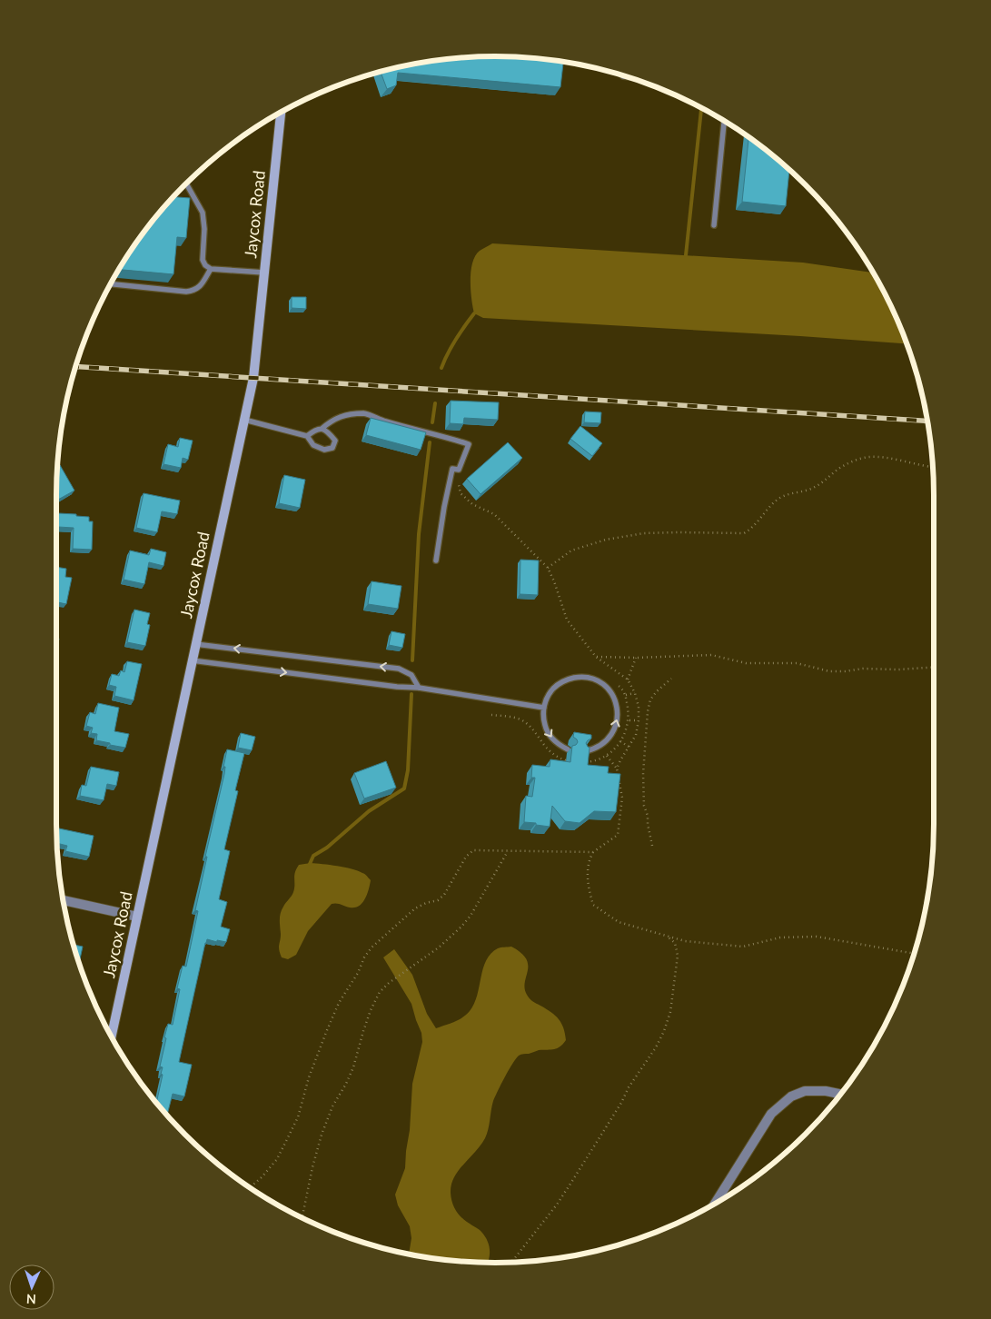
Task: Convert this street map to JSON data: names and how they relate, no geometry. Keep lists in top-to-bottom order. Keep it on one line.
{"streets":{"street":["Jaycox Road"]},"north":"bottom"}
